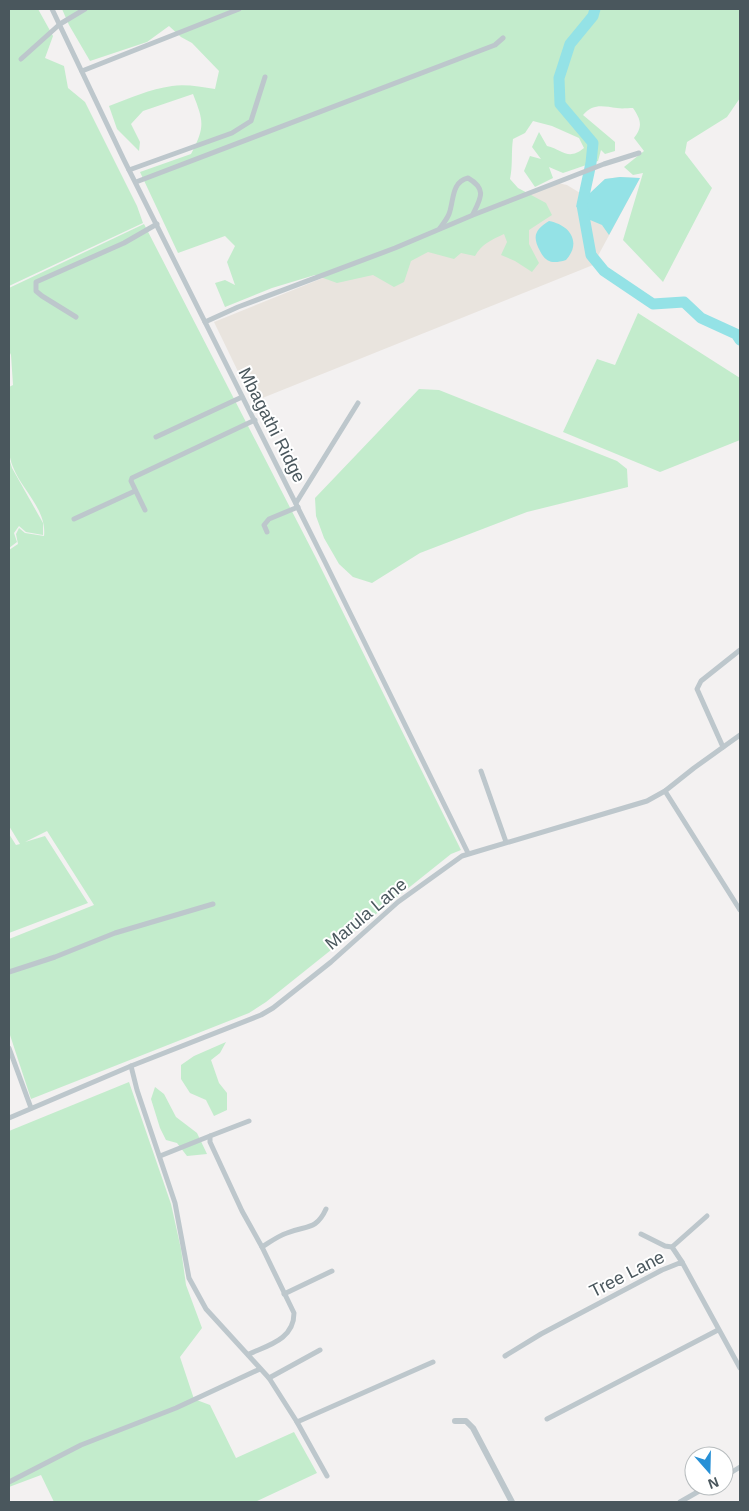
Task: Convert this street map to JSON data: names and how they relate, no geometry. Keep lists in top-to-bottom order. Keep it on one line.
{"streets":{"street":["Mbagathi Ridge","Marula Lane","Tree Lane"]},"crossings":[["Mbagathi Ridge","Marula Lane"]],"north":"bottom"}
